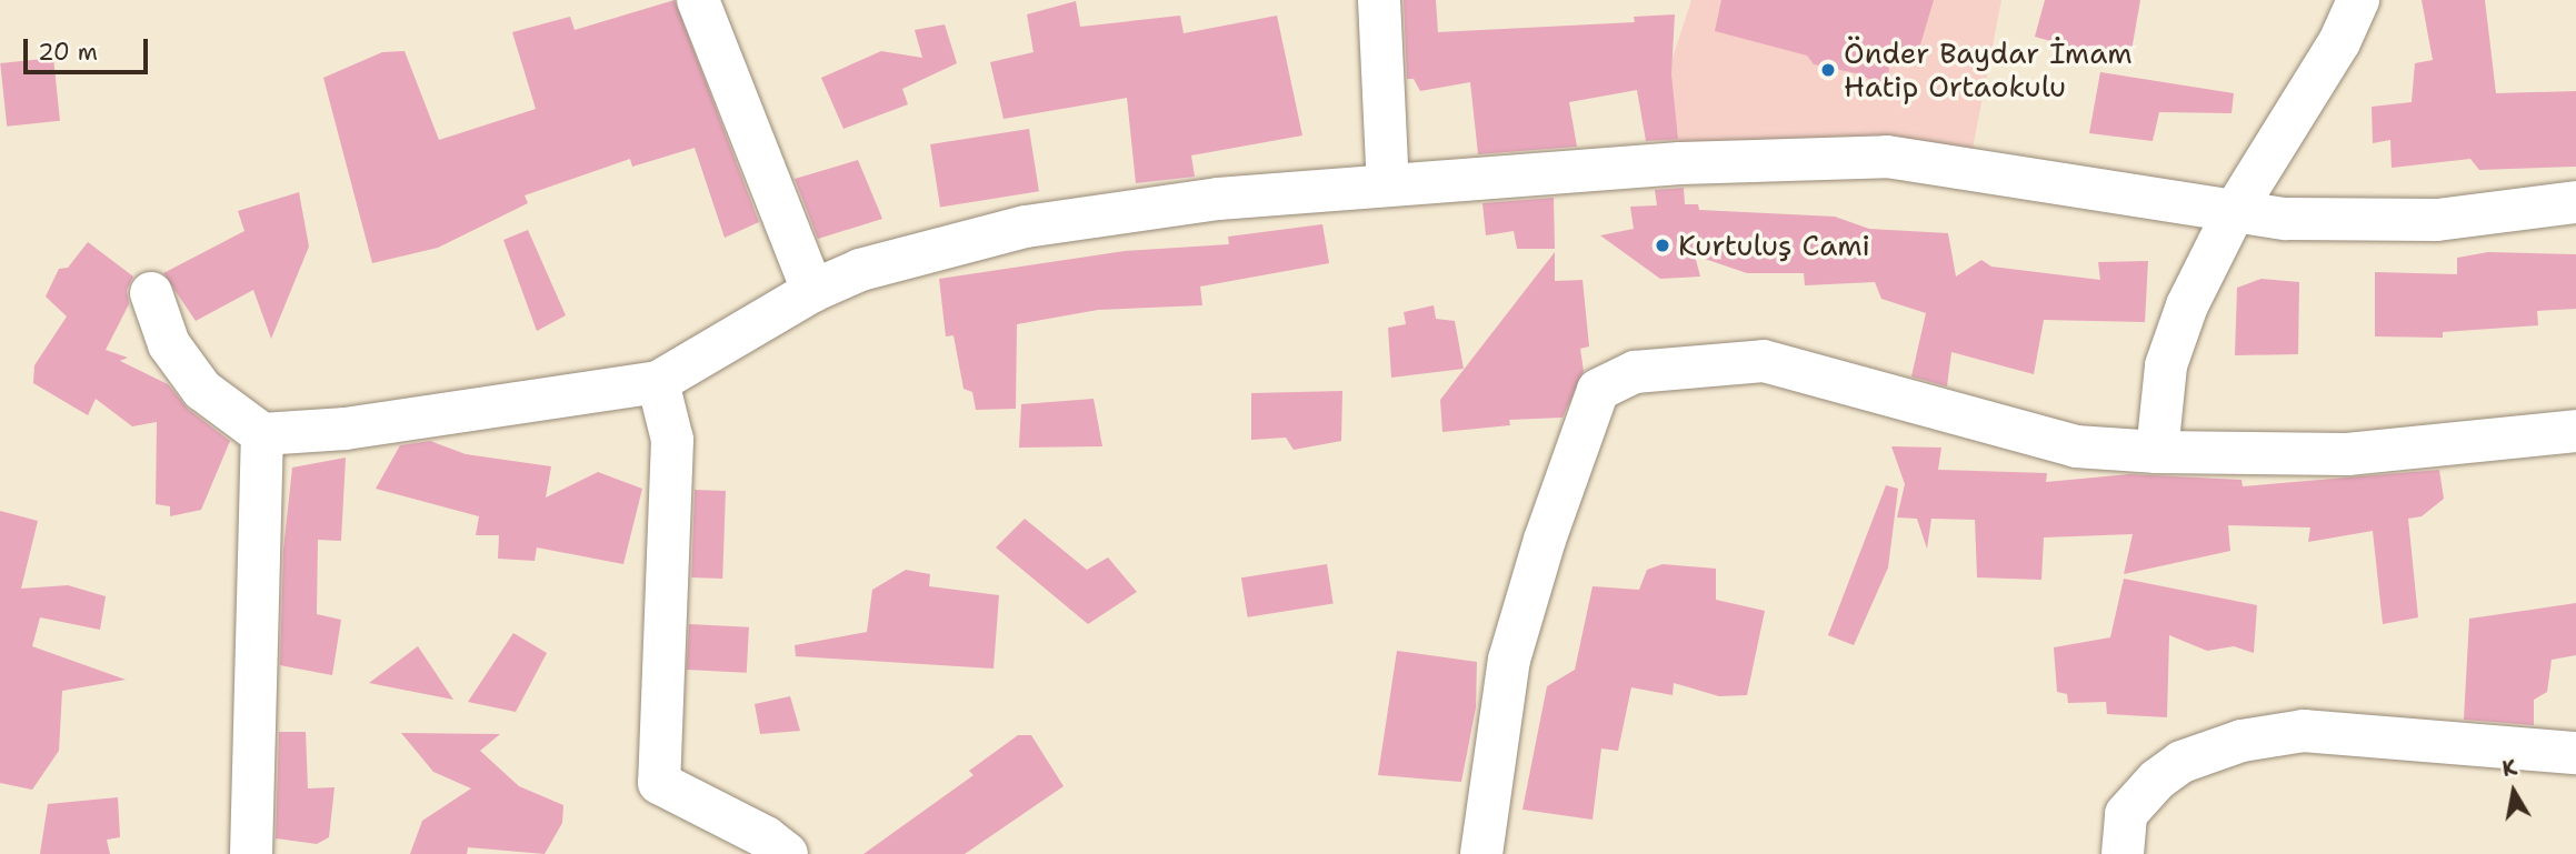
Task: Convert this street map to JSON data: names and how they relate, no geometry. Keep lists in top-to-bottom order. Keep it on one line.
{"places":["Önder Baydar İmam Hatip Ortaokulu","Kurtuluş Cami"],"scale_bar":"20 m","north":"top"}
